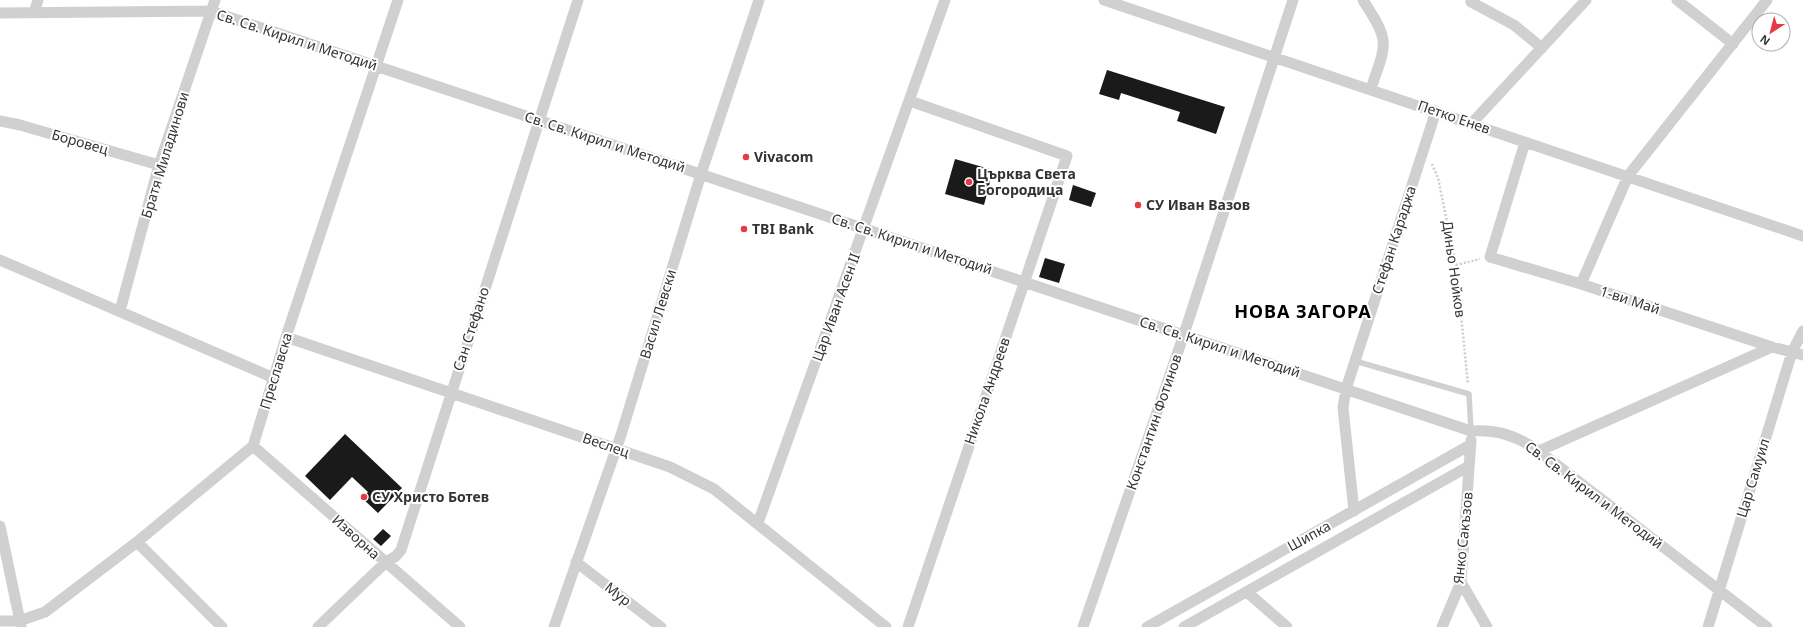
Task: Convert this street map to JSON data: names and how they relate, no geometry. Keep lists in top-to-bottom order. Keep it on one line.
{"streets":{"street":["Св. Св. Кирил и Методий","Петко Енев","Боровец","Братя Миладинови","Стефан Караджа","1-ви Май","Цар Иван Асен II","Васил Левски","Сан Стефано","Преславска","Никола Андреев","Константин Фотинов","Веслец","Цар Самуил","Шипка","Изворна","Янко Сакъзов","Мур"],"path":["Диньо Нойков"]},"crossings":[["Св. Св. Кирил и Методий","Братя Миладинови"],["Св. Св. Кирил и Методий","Стефан Караджа"],["Св. Св. Кирил и Методий","Цар Иван Асен II"],["Св. Св. Кирил и Методий","Васил Левски"],["Св. Св. Кирил и Методий","Сан Стефано"],["Св. Св. Кирил и Методий","Преславска"],["Св. Св. Кирил и Методий","Никола Андреев"],["Св. Св. Кирил и Методий","Константин Фотинов"],["Св. Св. Кирил и Методий","Цар Самуил"],["Петко Енев","Стефан Караджа"],["Петко Енев","Константин Фотинов"],["Боровец","Братя Миладинови"],["Стефан Караджа","Диньо Нойков"],["Стефан Караджа","Шипка"],["1-ви Май","Цар Самуил"],["Цар Иван Асен II","Никола Андреев"],["Цар Иван Асен II","Веслец"],["Васил Левски","Веслец"],["Васил Левски","Мур"],["Сан Стефано","Веслец"],["Сан Стефано","Изворна"],["Преславска","Веслец"],["Преславска","Изворна"],["Шипка","Янко Сакъзов"]],"districts":["НОВА ЗАГОРА"],"places":["Vivacom","Църква Света Богородица","СУ Иван Вазов","TBI Bank","СУ Христо Ботев"],"north":"bottom left"}
